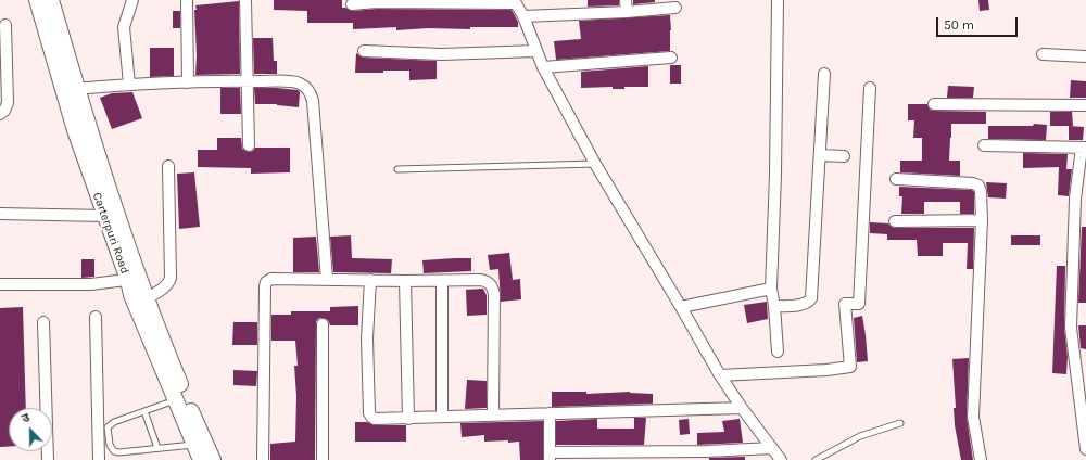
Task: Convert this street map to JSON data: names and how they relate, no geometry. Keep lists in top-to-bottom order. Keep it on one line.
{"streets":{"main road":["Carterpuri Road"]},"scale_bar":"50 m","north":"top"}
